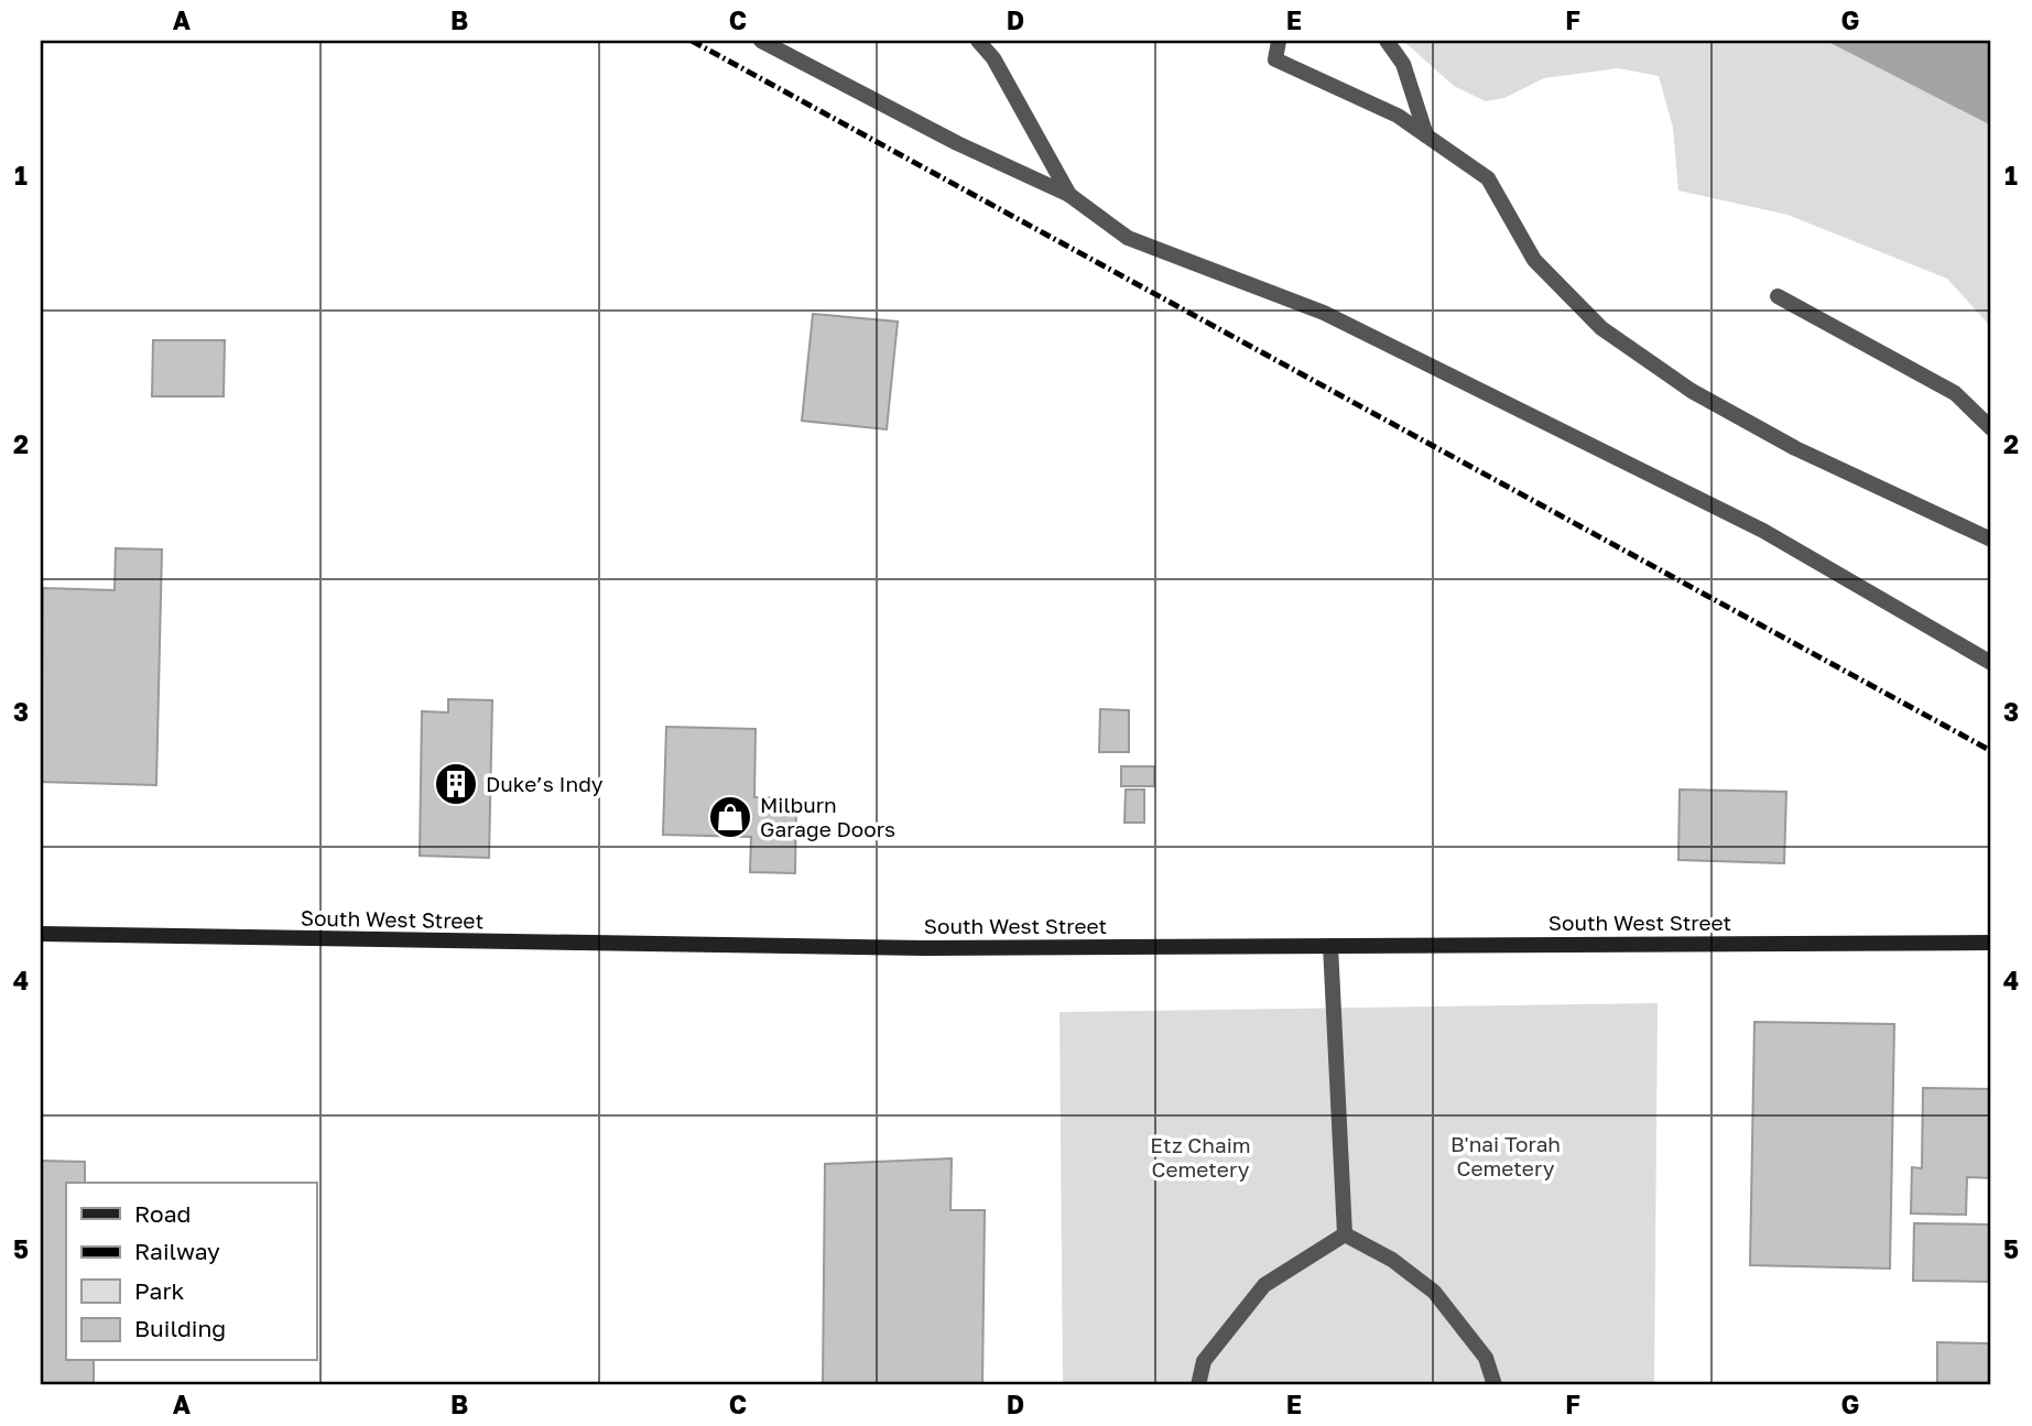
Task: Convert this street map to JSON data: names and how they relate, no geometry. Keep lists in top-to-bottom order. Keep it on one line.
{"streets":{"main road":["South West Street"]},"parks":["B'nai Torah Cemetery","Etz Chaim Cemetery"],"places":{"building":["Duke’s Indy"],"shop":["Milburn Garage Doors"]},"legend":["Road","Railway","Park","Building"],"grid":{"columns":["A","B","C","D","E","F","G"],"rows":["1","2","3","4","5"]}}
